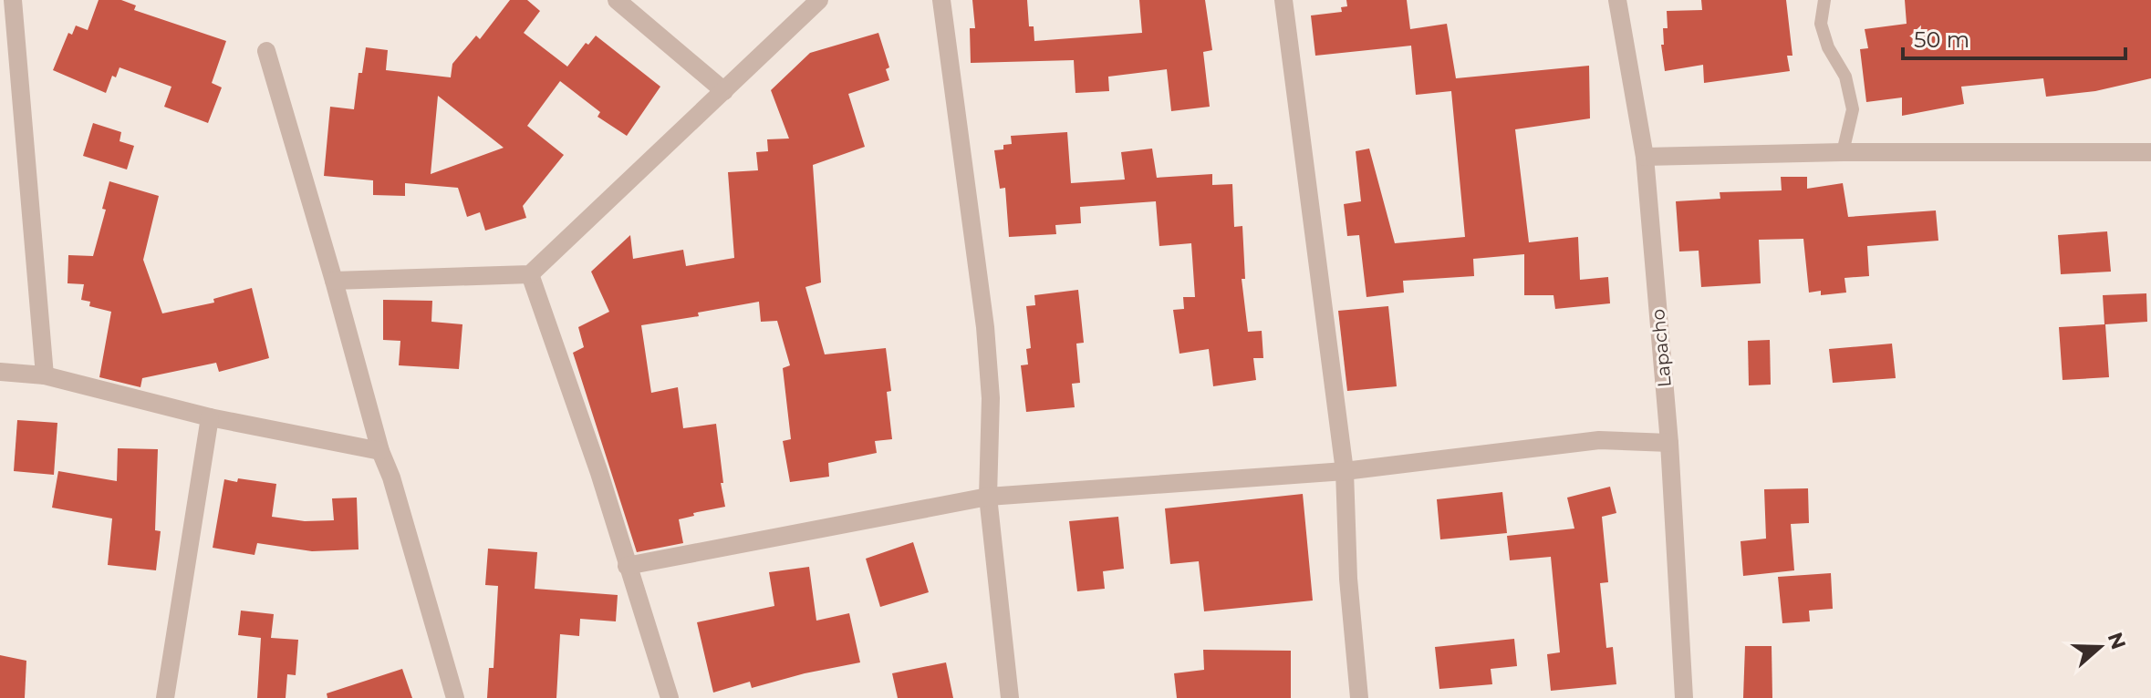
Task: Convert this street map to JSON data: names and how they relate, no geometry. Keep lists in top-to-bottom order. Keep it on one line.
{"streets":{"street":["Lapacho"]},"scale_bar":"50 m","north":"right"}
